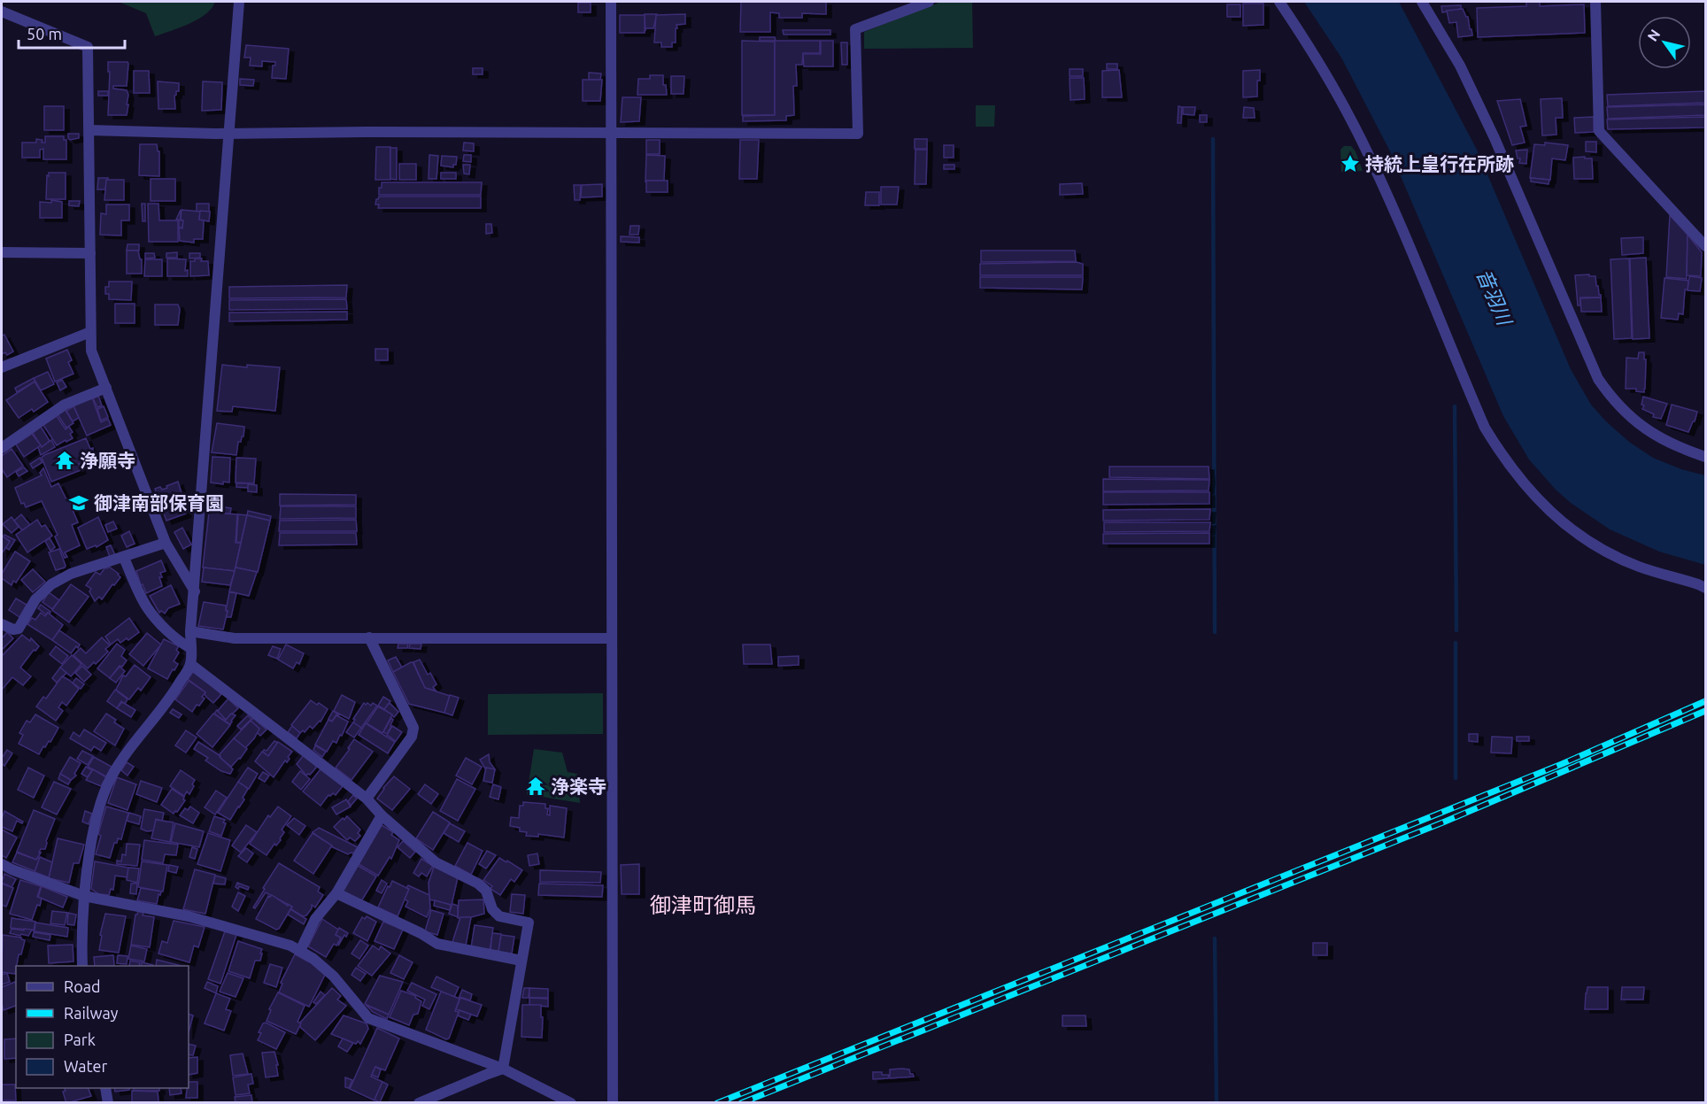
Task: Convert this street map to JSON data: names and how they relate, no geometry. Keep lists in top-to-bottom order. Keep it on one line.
{"districts":["御津町御馬"],"water":["音羽川"],"places":{"place":["持統上皇行在所跡"],"temple":["浄願寺","浄楽寺"],"school or university":["御津南部保育園"]},"legend":["Road","Railway","Park","Water"],"scale_bar":"50 m","north":"top left"}
